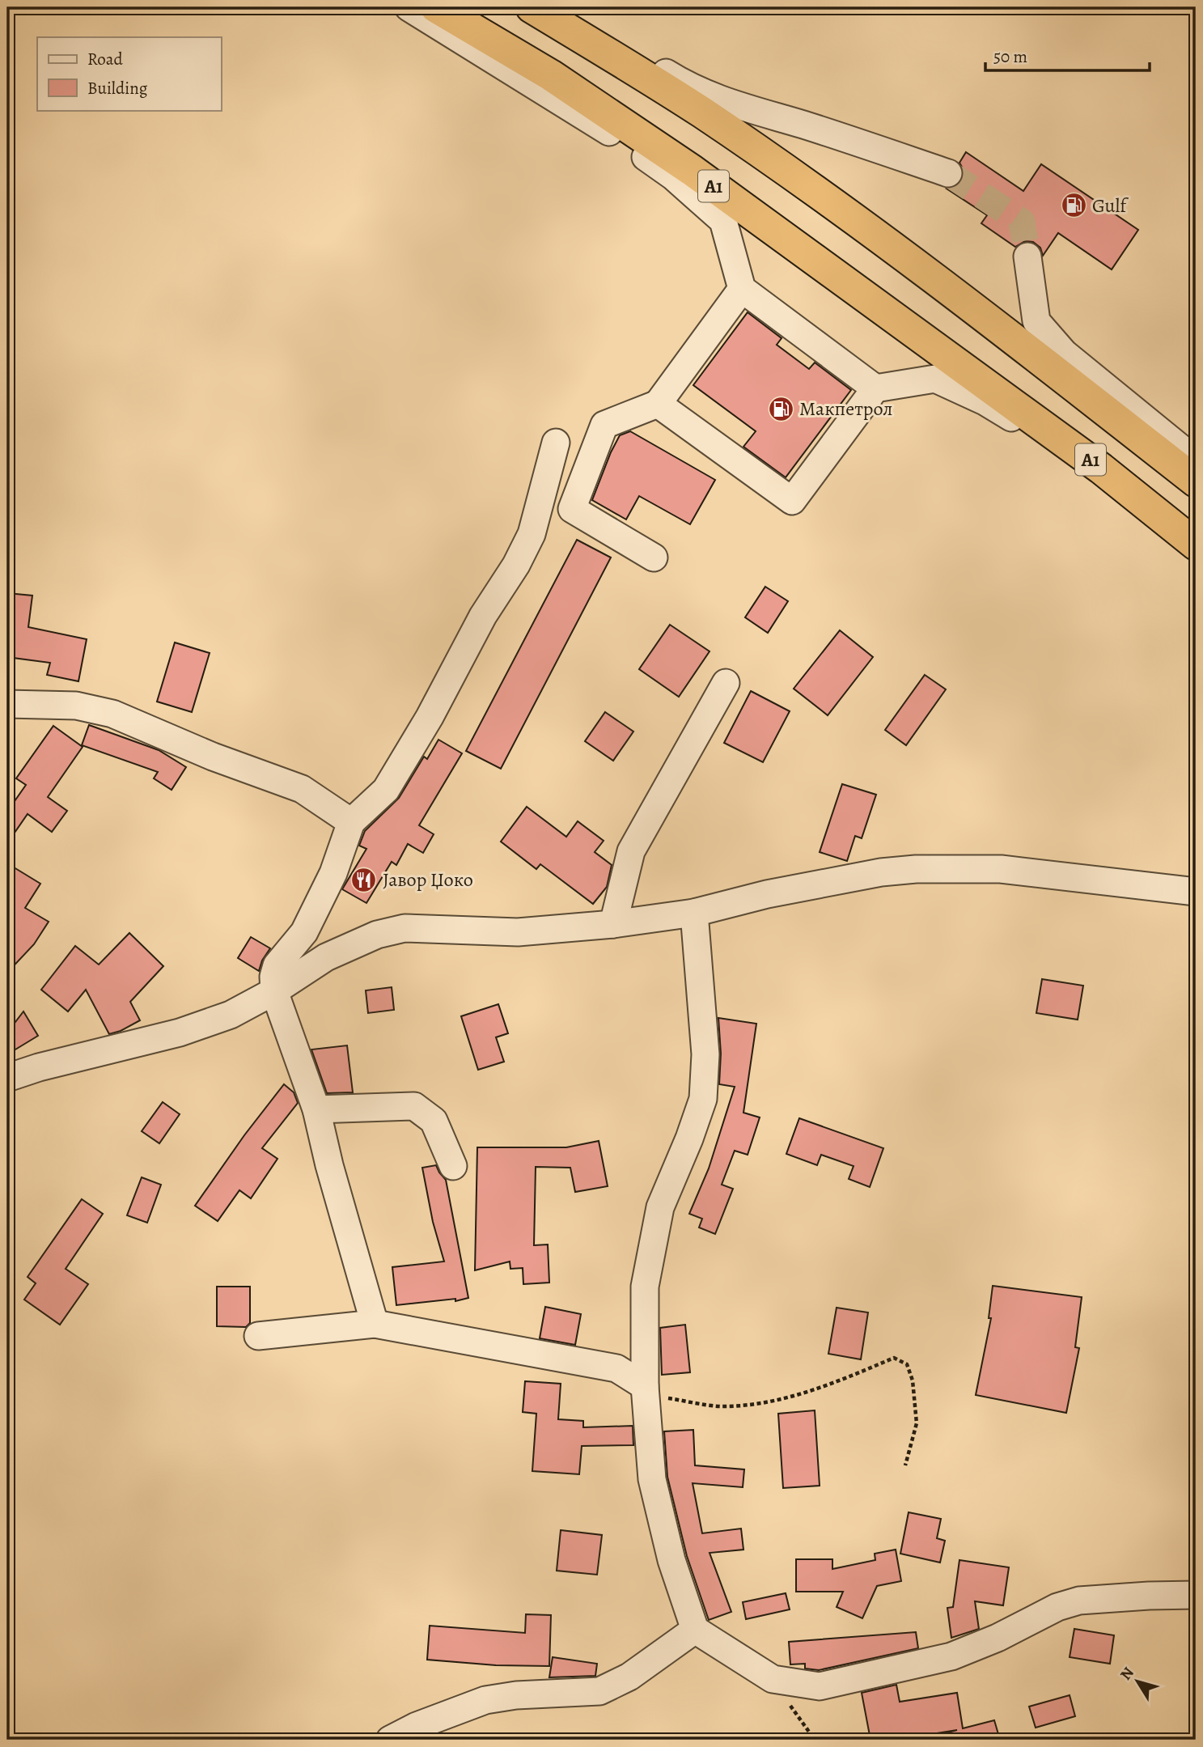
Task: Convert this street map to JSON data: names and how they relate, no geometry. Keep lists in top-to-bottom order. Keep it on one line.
{"streets":{"highway":["A1"]},"places":{"fuel station":["Gulf","Макпетрол"],"restaurant":["Јавор Џоко"]},"legend":["Road","Building"],"scale_bar":"50 m","north":"top left"}
